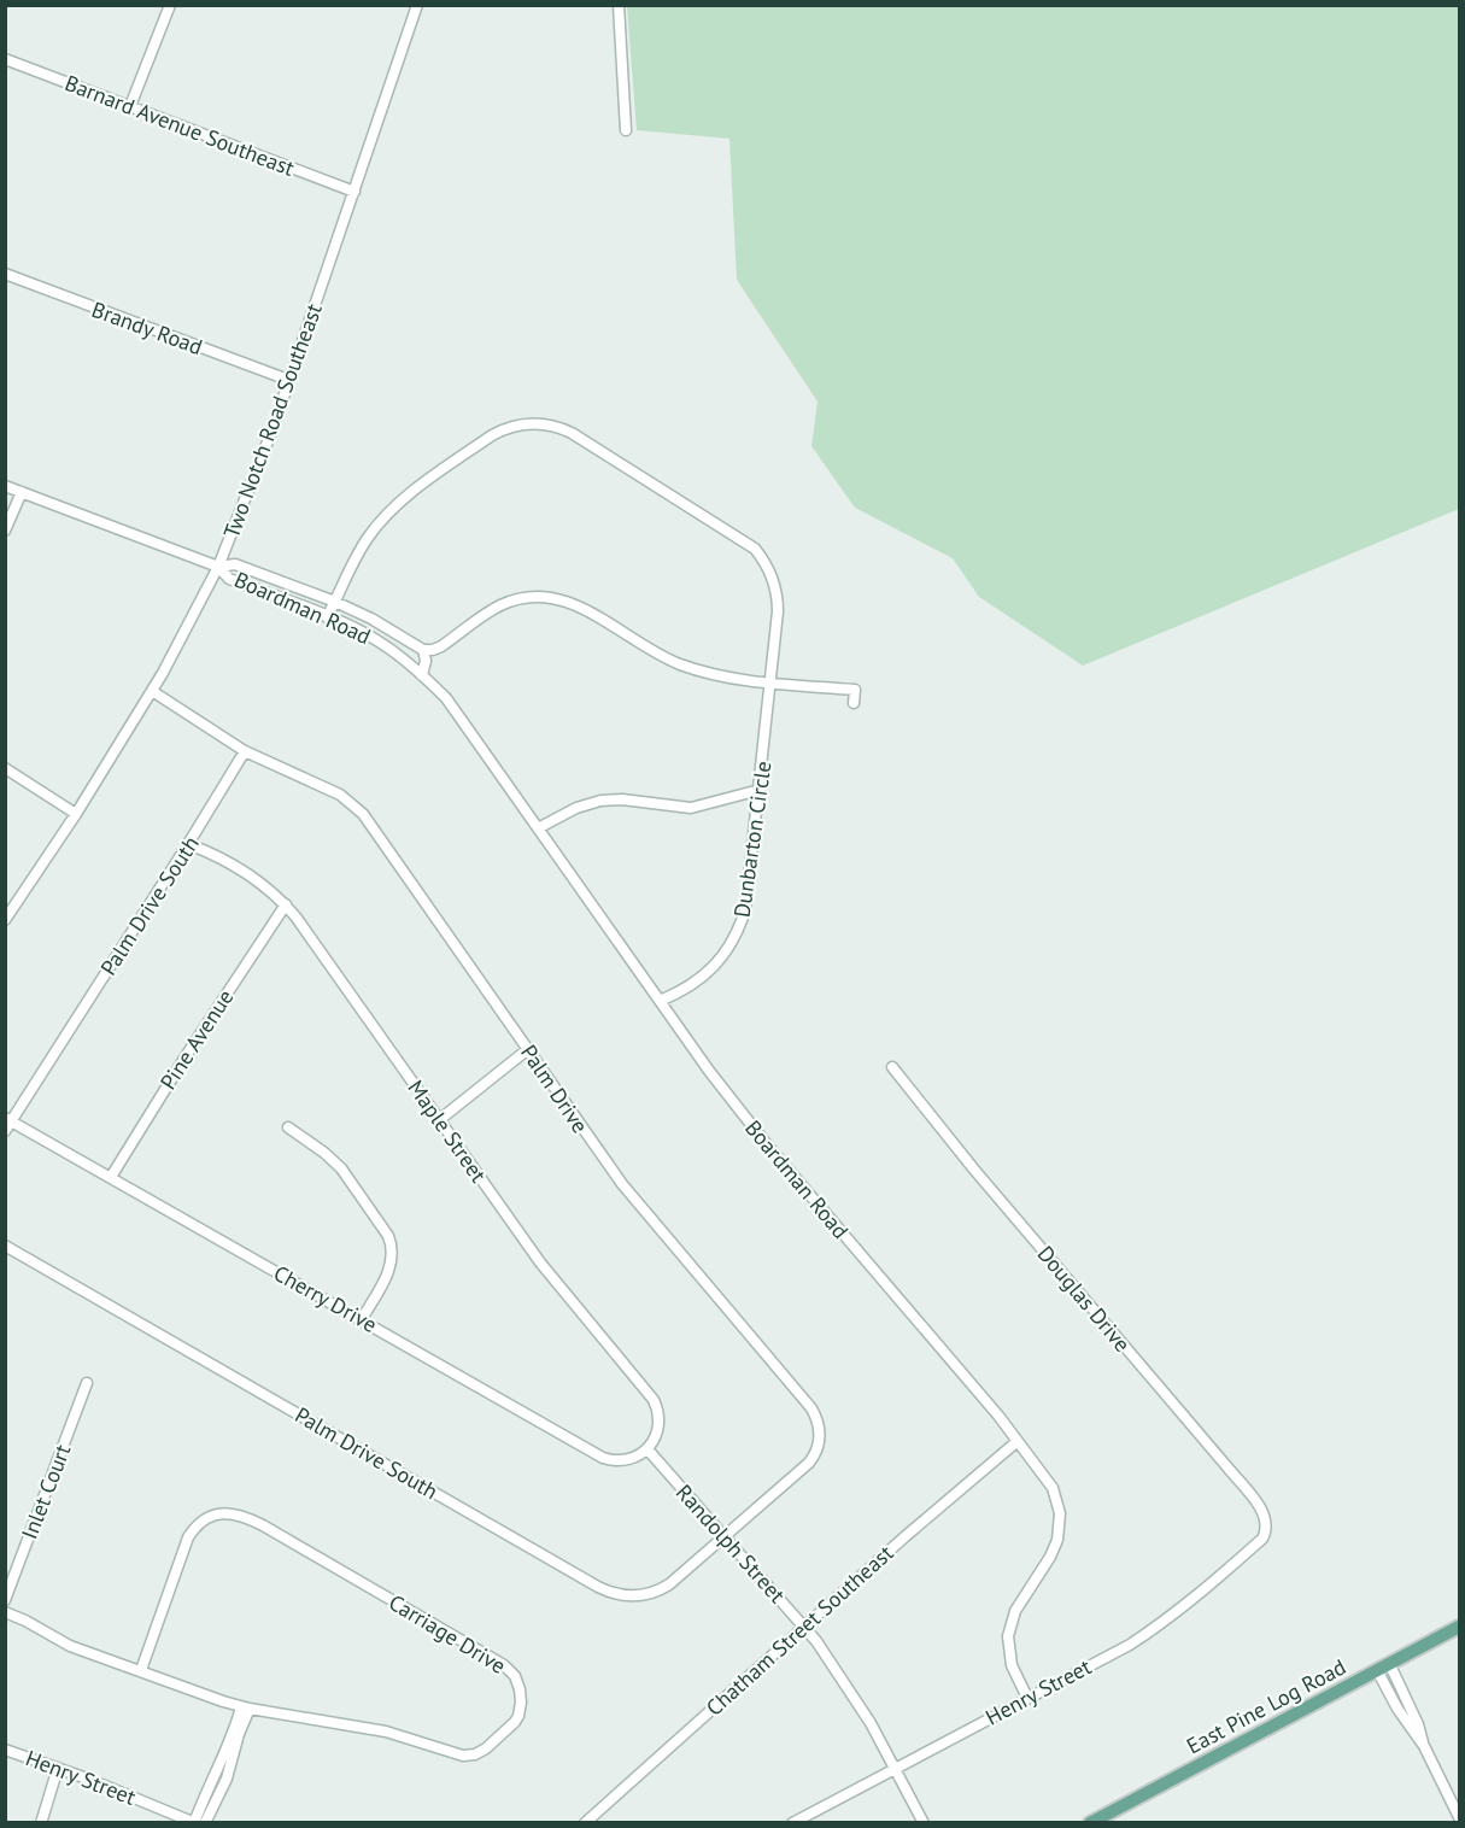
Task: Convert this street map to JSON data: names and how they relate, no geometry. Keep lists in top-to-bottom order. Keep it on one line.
{"streets":{"main road":["East Pine Log Road"],"street":["Barnard Avenue Southeast","Brandy Road","Two Notch Road Southeast","Boardman Road","Dunbarton Circle","Palm Drive South","Pine Avenue","Palm Drive","Maple Street","Cherry Drive","Douglas Drive","Inlet Court","Randolph Street","Chatham Street Southeast","Carriage Drive","Henry Street"]},"crossings":[["Barnard Avenue Southeast","Two Notch Road Southeast"],["Brandy Road","Two Notch Road Southeast"],["Two Notch Road Southeast","Boardman Road"],["Two Notch Road Southeast","Palm Drive"],["Boardman Road","Dunbarton Circle"],["Boardman Road","Chatham Street Southeast"],["Boardman Road","Henry Street"],["Palm Drive South","Palm Drive"],["Palm Drive South","Maple Street"],["Palm Drive South","Cherry Drive"],["Palm Drive South","Randolph Street"],["Pine Avenue","Maple Street"],["Pine Avenue","Cherry Drive"],["Palm Drive","Randolph Street"],["Maple Street","Cherry Drive"],["Maple Street","Randolph Street"],["Cherry Drive","Randolph Street"],["Douglas Drive","Henry Street"],["Randolph Street","Chatham Street Southeast"],["Randolph Street","Henry Street"]]}
